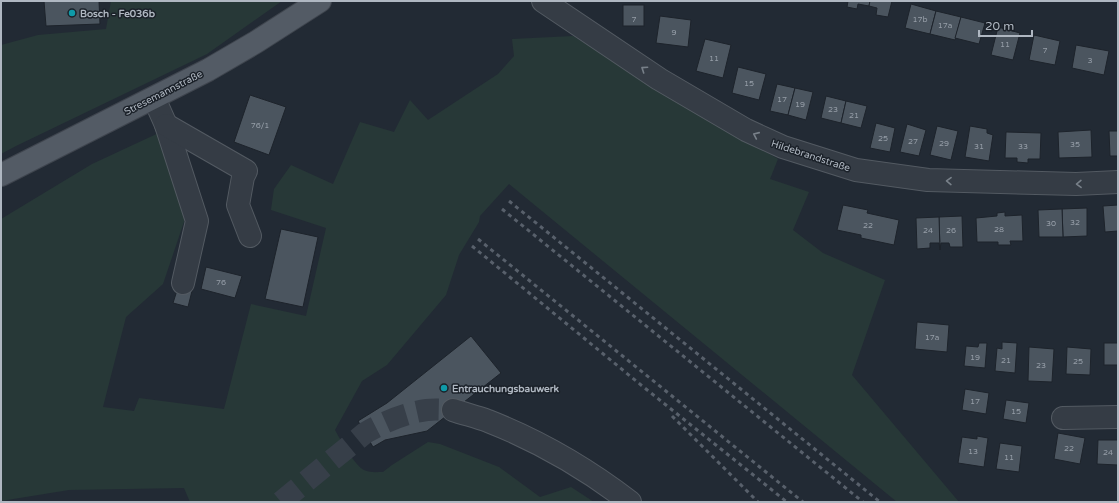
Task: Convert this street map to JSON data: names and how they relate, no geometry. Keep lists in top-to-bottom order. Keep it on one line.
{"streets":{"main road":["Stresemannstraße"],"street":["Hildebrandstraße"]},"one_way":["Hildebrandstraße"],"places":["Bosch - Fe036b","Entrauchungsbauwerk"],"house_numbers":["7","17b","17a","9","11","7","11","3","15","17","19","23","21","76/1","25","27","29","35","31","33","32","30","22","28","24","26","76","17a","19","21","25","23","17","15","22","13","24","11"],"scale_bar":"20 m"}
